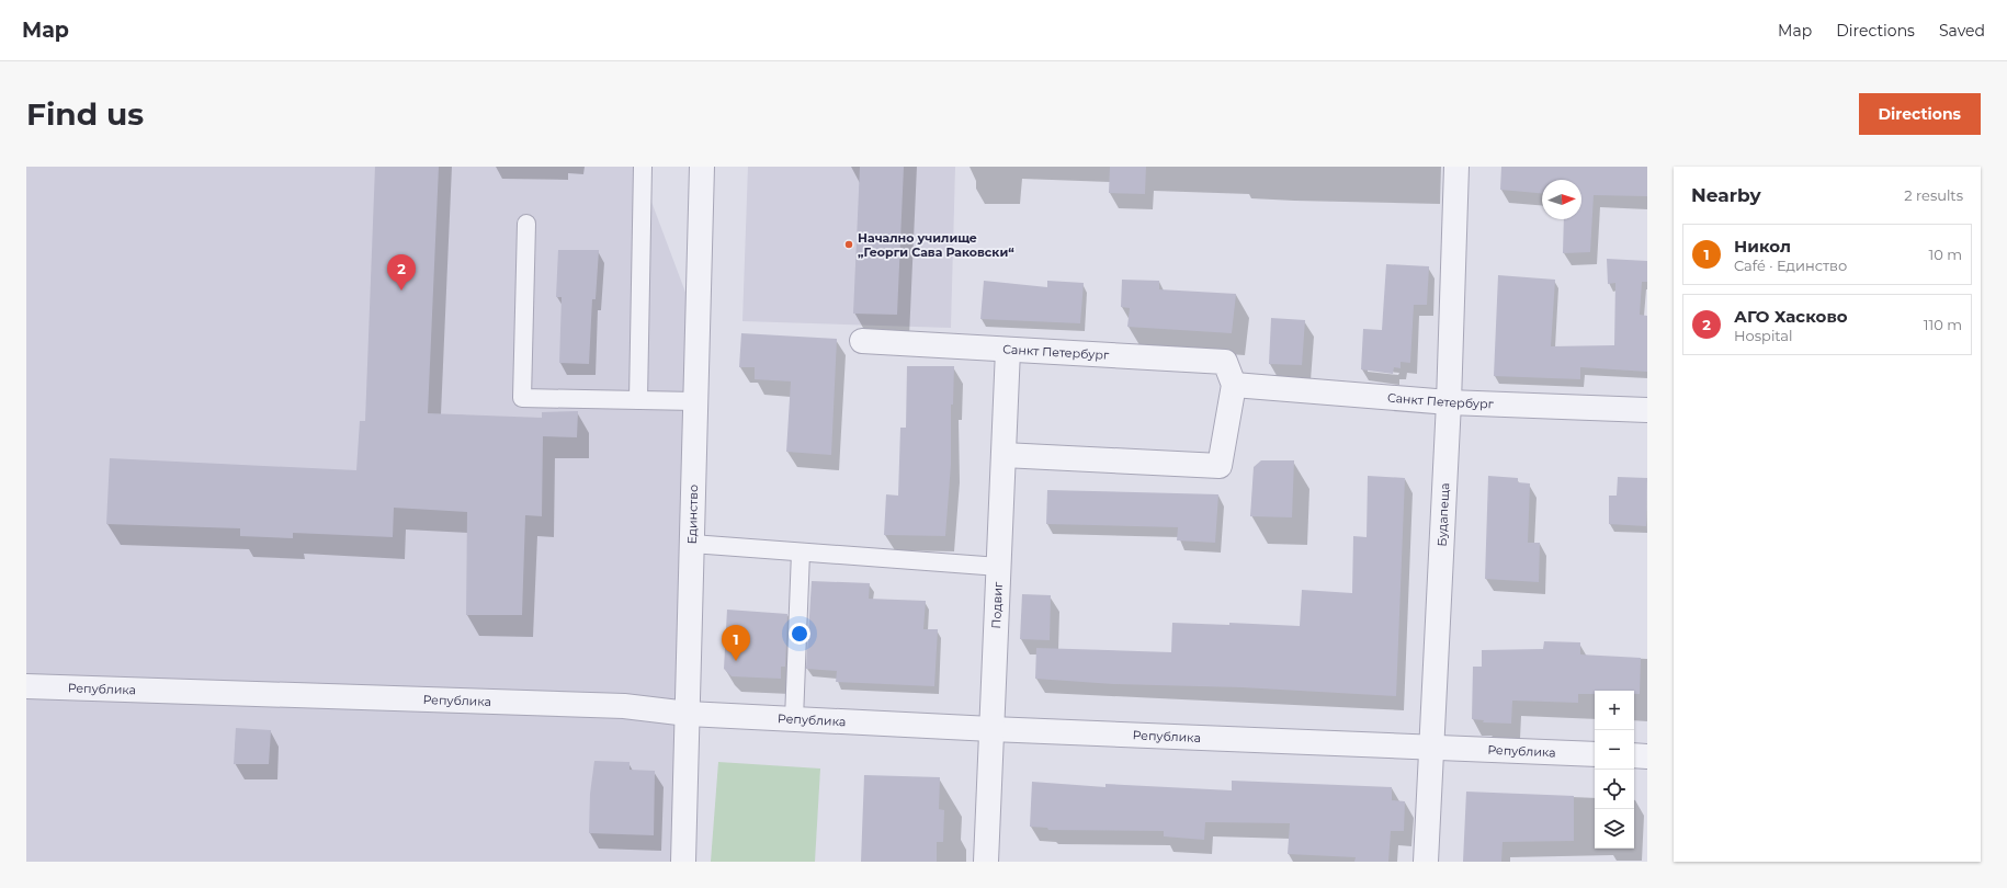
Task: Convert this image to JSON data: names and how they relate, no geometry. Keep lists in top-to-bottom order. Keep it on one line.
{"streets":{"street":["Санкт Петербург","Единство","Будапеща","Подвиг","Република"]},"crossings":[["Санкт Петербург","Будапеща"],["Санкт Петербург","Подвиг"],["Единство","Република"],["Будапеща","Република"],["Подвиг","Република"]],"places":["Начално училище „Георги Сава Раковски“"],"north":"right","page":{"header":"Map","nav":["Map","Directions","Saved"],"buttons":"Directions","title":"Find us","heading":["Nearby","2 results"],"list":[{"mark":"1","name":"Никол","note":"Café · Единство","value":"10 m"},{"mark":"2","name":"АГО Хасково","note":"Hospital","value":"110 m"}],"pins":["2","1"],"map_buttons":["+","−"]}}
